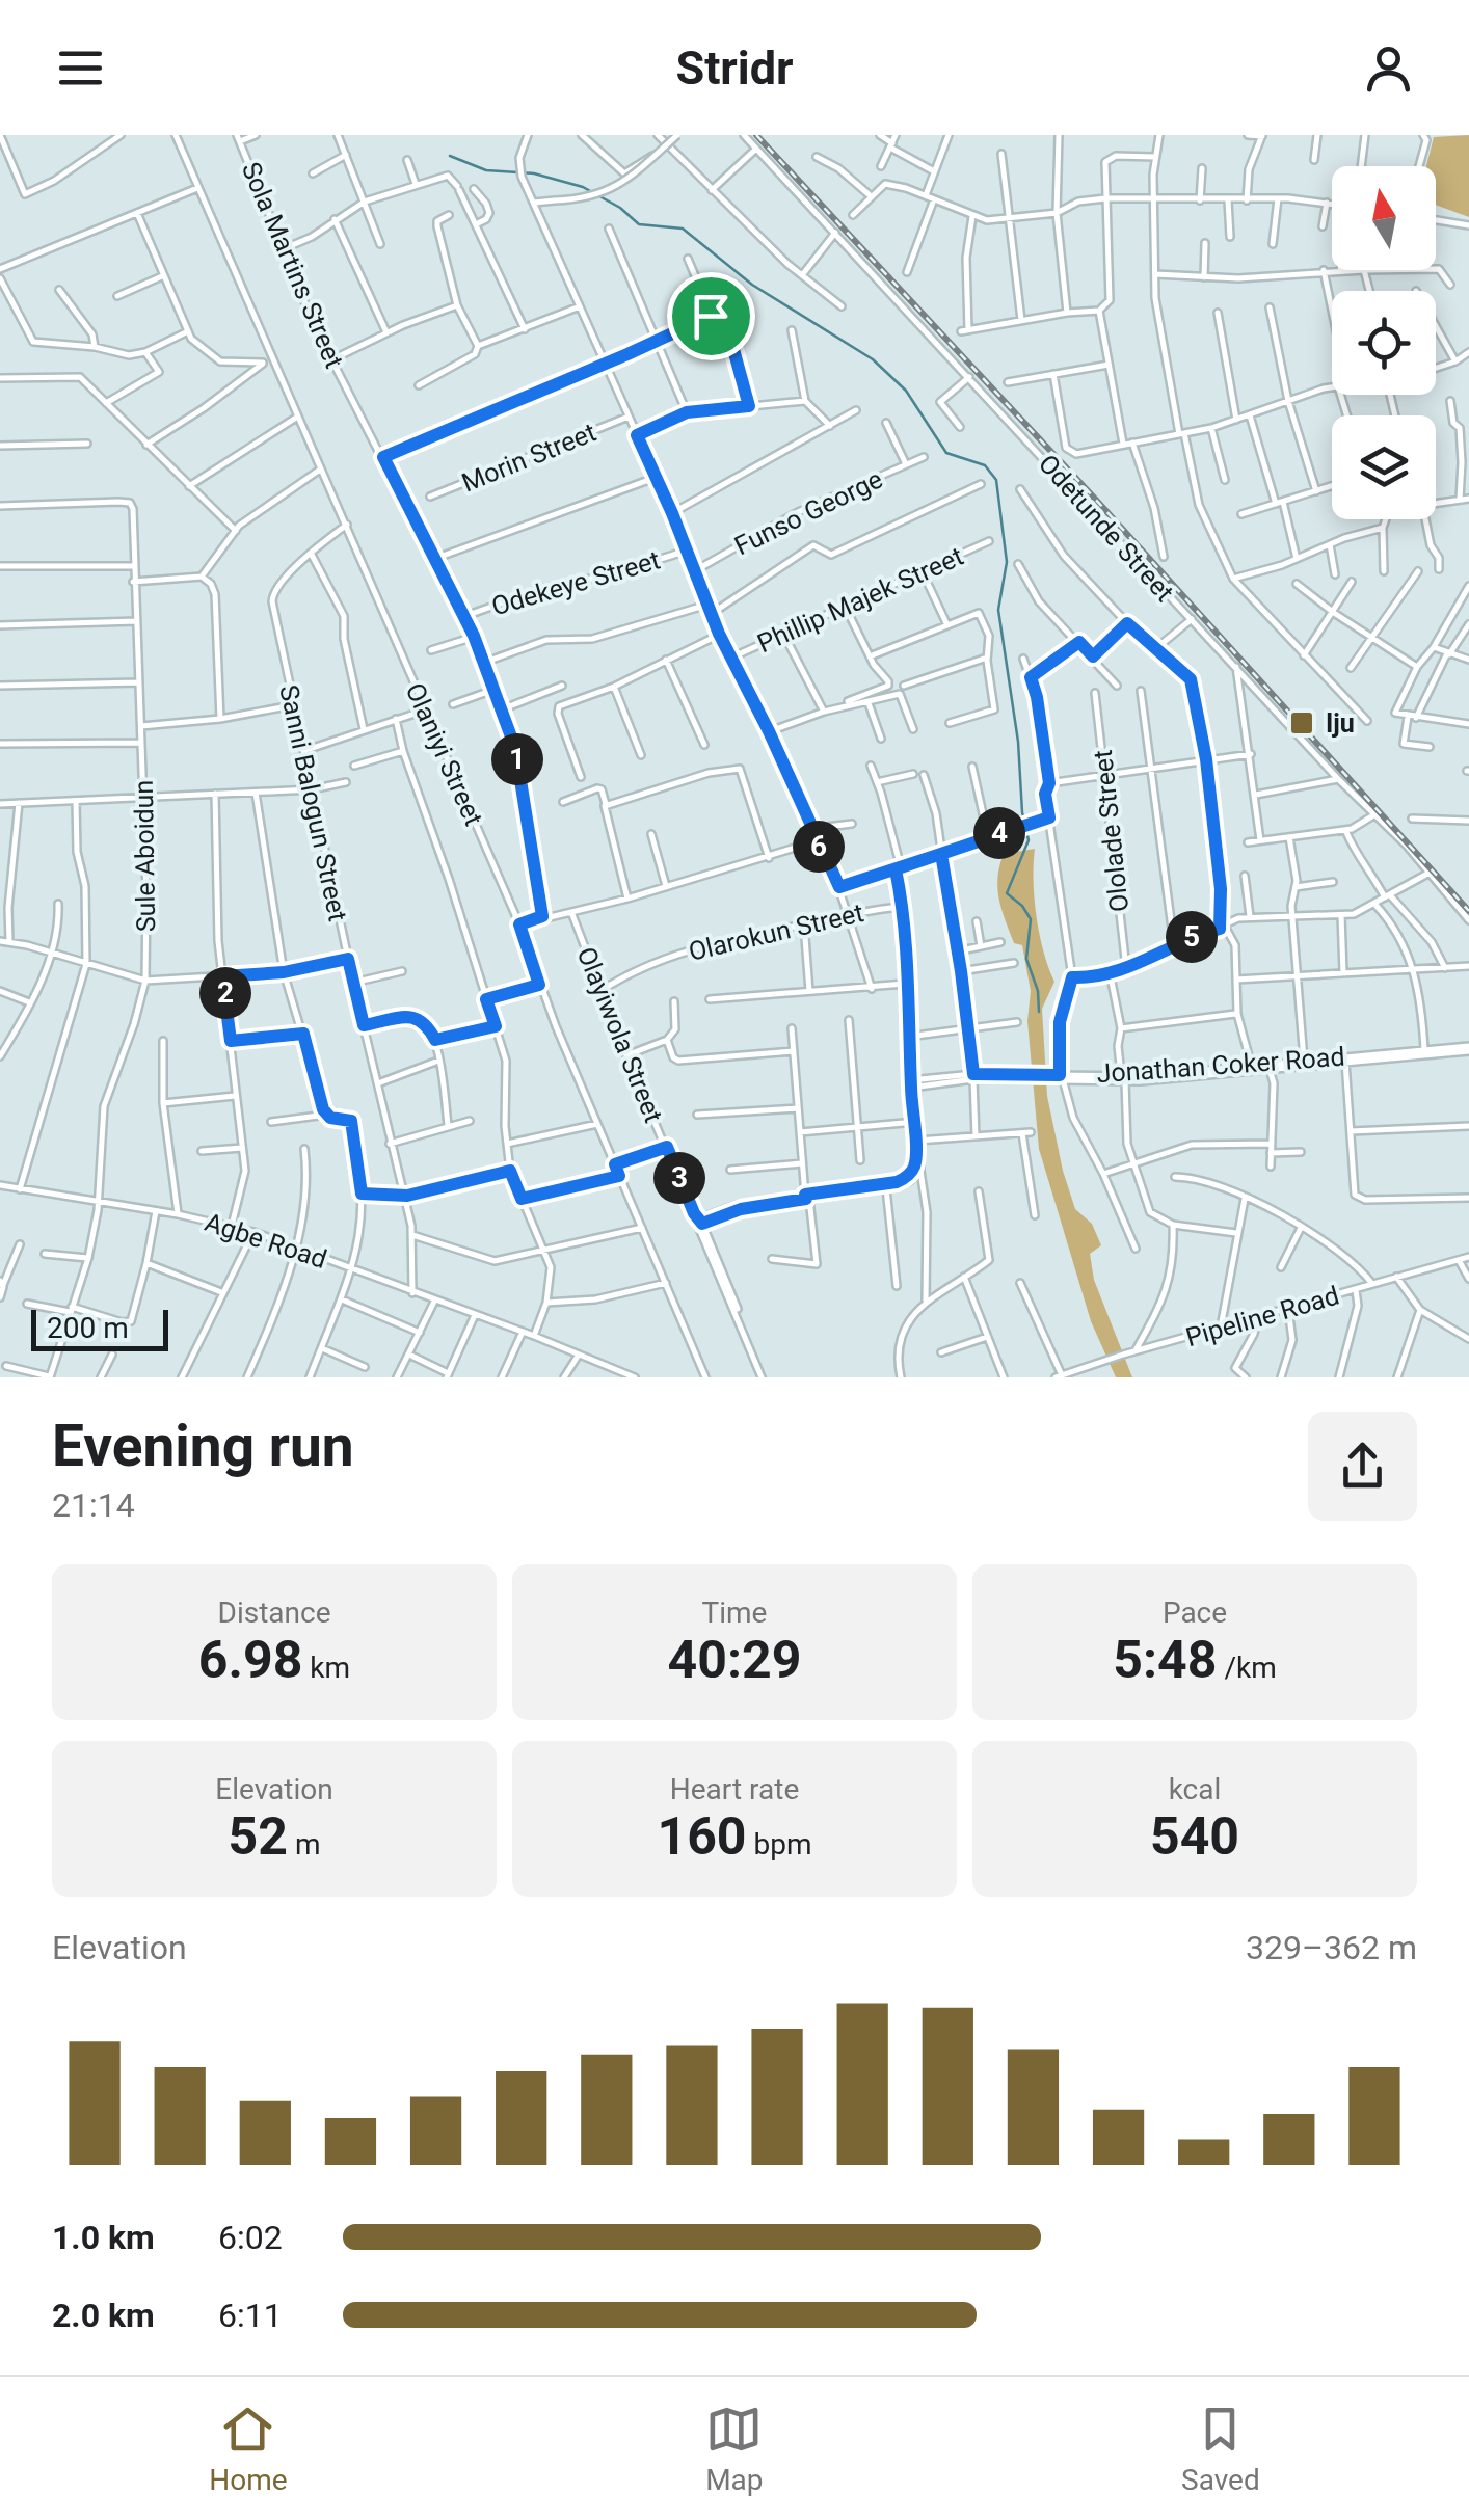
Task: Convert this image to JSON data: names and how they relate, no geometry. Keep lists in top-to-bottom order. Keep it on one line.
{"streets":{"street":["Sola Martins Street","Morin Street","Funso George","Odetunde Street","Odekeye Street","Phillip Majek Street","Olaniyi Street","Sanni Balogun Street","Ololade Street","Sule Aboidun","Olarokun Street","Olayiwola Street","Jonathan Coker Road","Agbe Road","Pipeline Road"]},"crossings":[["Sola Martins Street","Odekeye Street"],["Olaniyi Street","Sanni Balogun Street"],["Sanni Balogun Street","Agbe Road"],["Sule Aboidun","Agbe Road"],["Olarokun Street","Olayiwola Street"]],"places":{"transit":["Iju"]},"scale_bar":"200 m","north":"top","page":{"header":"Stridr","pins":["1","4","6","5","2","3"],"scale":"200 m","heading":["Evening run","21:14"],"stats":[["Distance","6.98 km"],["Time","40:29"],["Pace","5:48 /km"],["Elevation","52 m"],["Heart rate","160 bpm"],["kcal","540"]],"chart":["Elevation","329–362 m"],"list":[{"name":"1.0 km","note":"6:02"},{"name":"2.0 km","note":"6:11"}],"tabs":["Home","Map","Saved"]}}
